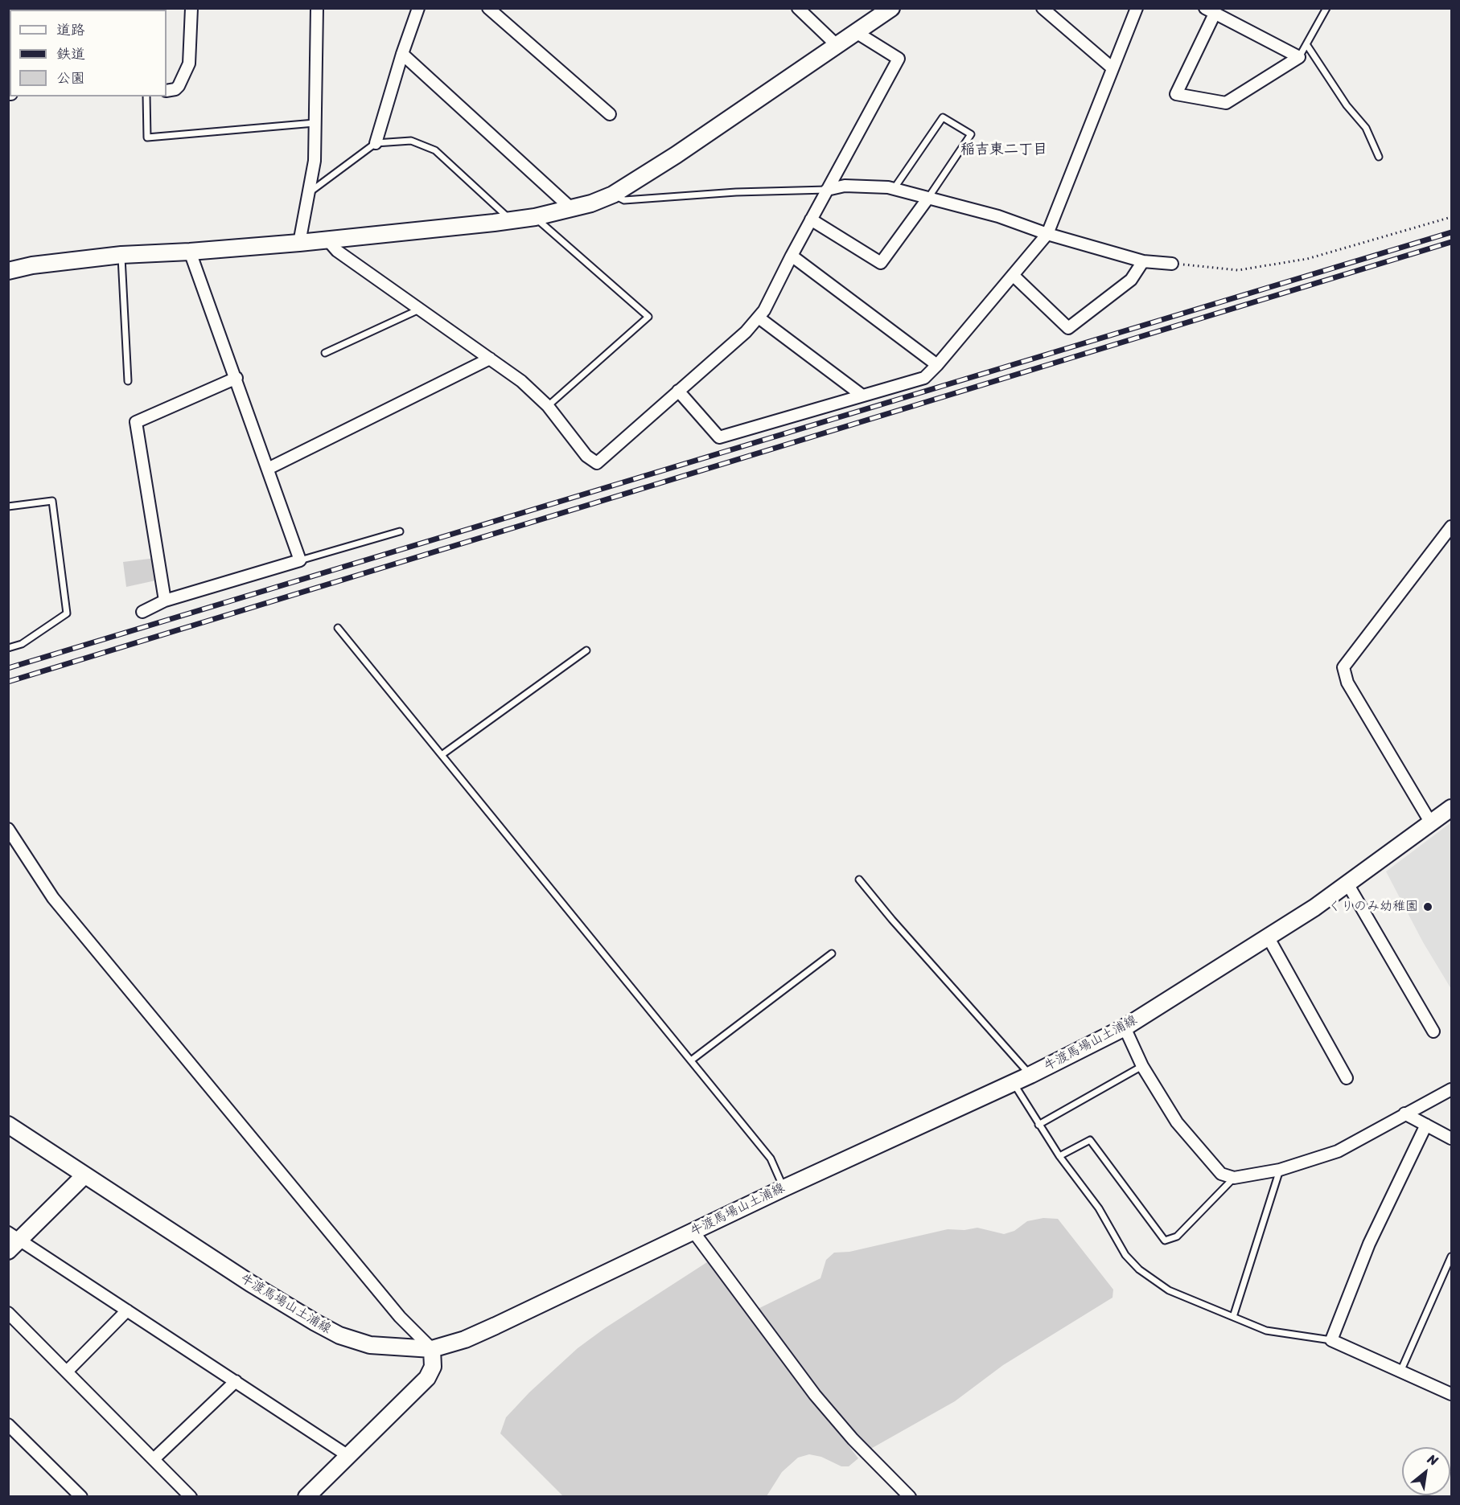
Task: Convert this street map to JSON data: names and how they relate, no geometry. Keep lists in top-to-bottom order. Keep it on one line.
{"streets":{"main road":["牛渡馬場山土浦線"]},"districts":["稲吉東二丁目"],"places":["くりのみ幼稚園"],"legend":["道路","鉄道","公園"],"north":"top right"}
